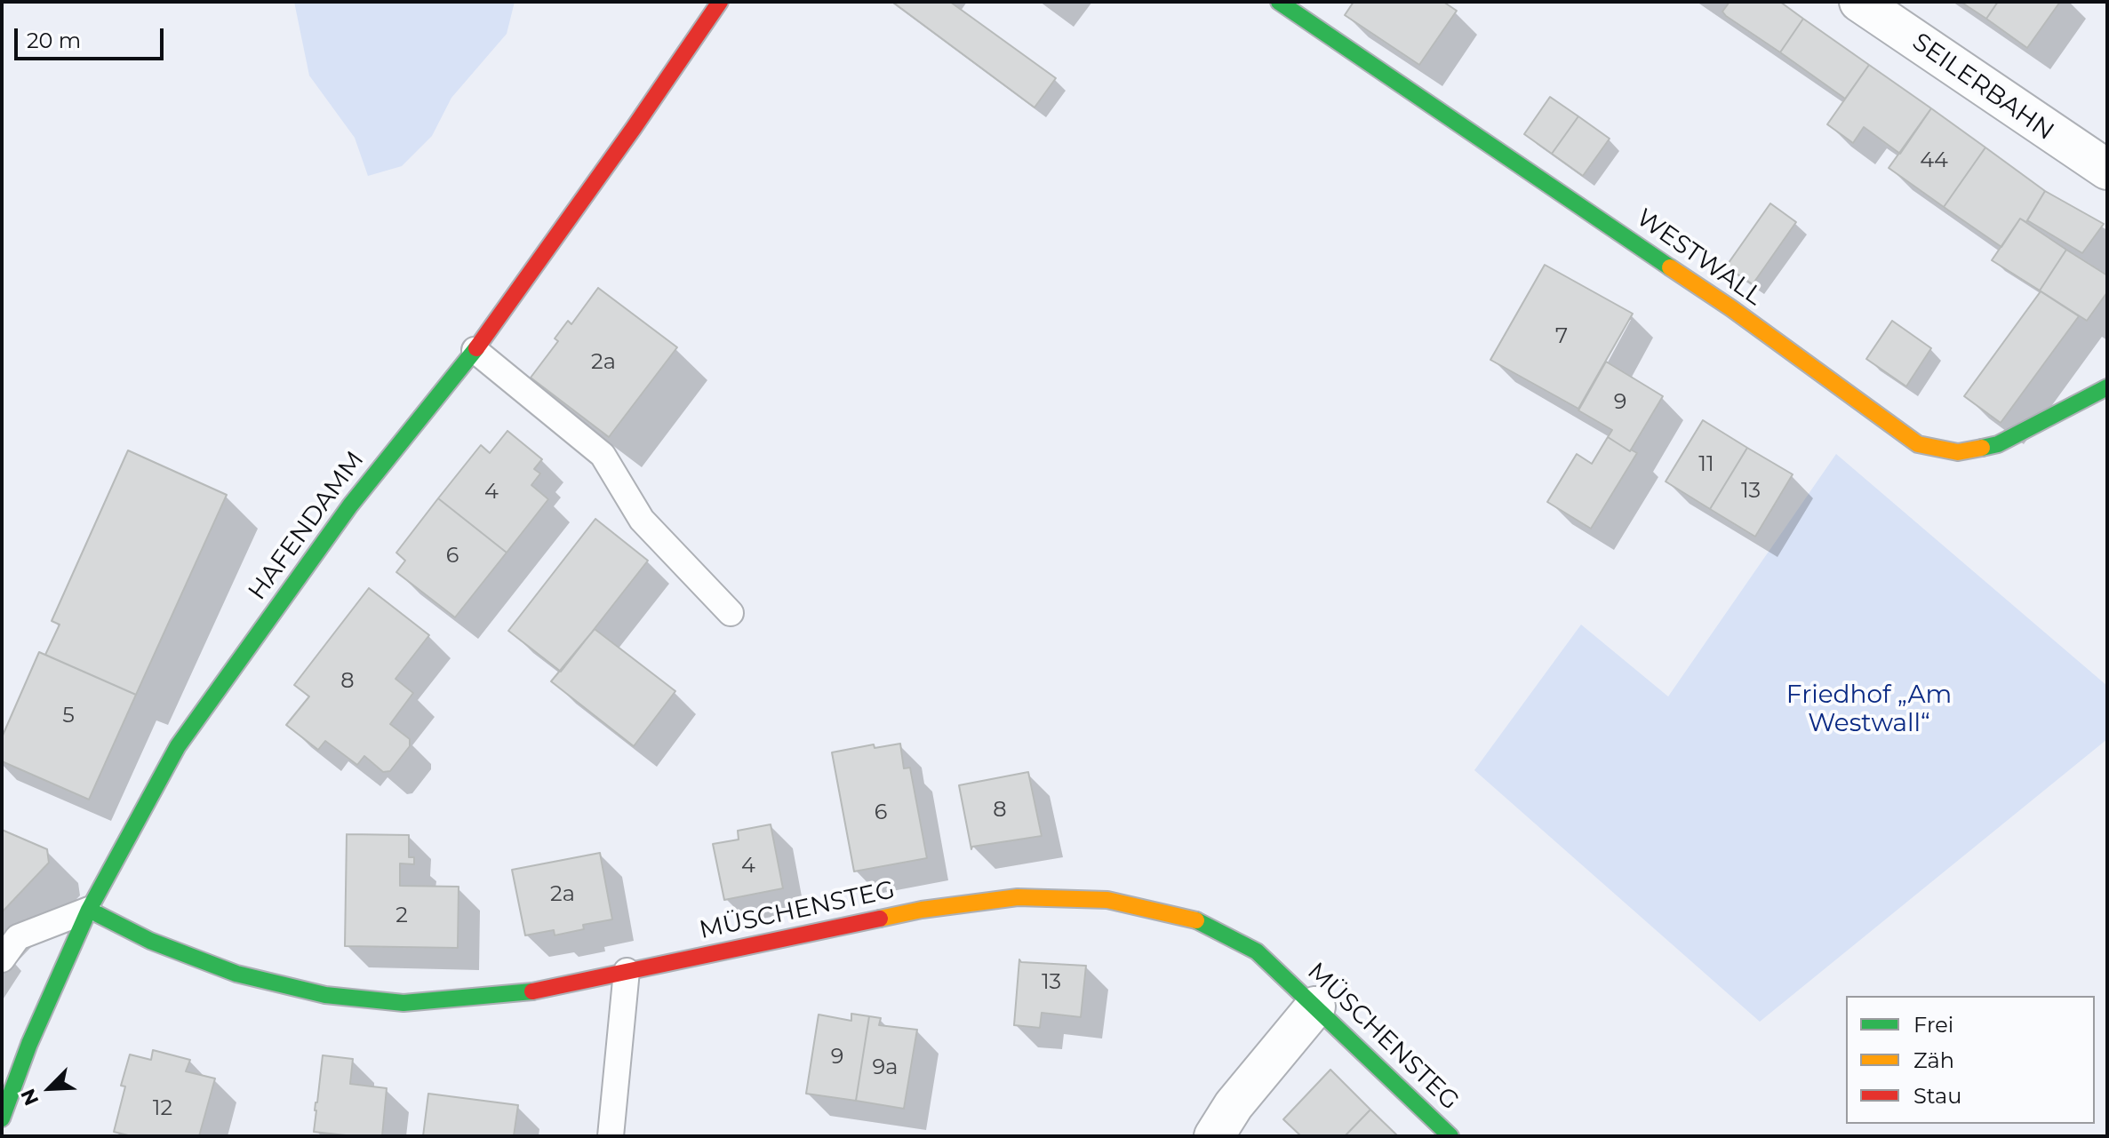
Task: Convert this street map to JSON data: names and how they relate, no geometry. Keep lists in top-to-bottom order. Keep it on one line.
{"streets":{"street":["SEILERBAHN","WESTWALL","HAFENDAMM","MÜSCHENSTEG"]},"crossings":[["HAFENDAMM","MÜSCHENSTEG"]],"parks":["Friedhof „Am Westwall“"],"house_numbers":["44","7","2a","9","11","13","4","6","8","5","8","6","4","2a","2","13","9","9a","12"],"legend":["Frei","Zäh","Stau"],"scale_bar":"20 m","north":"bottom left"}
